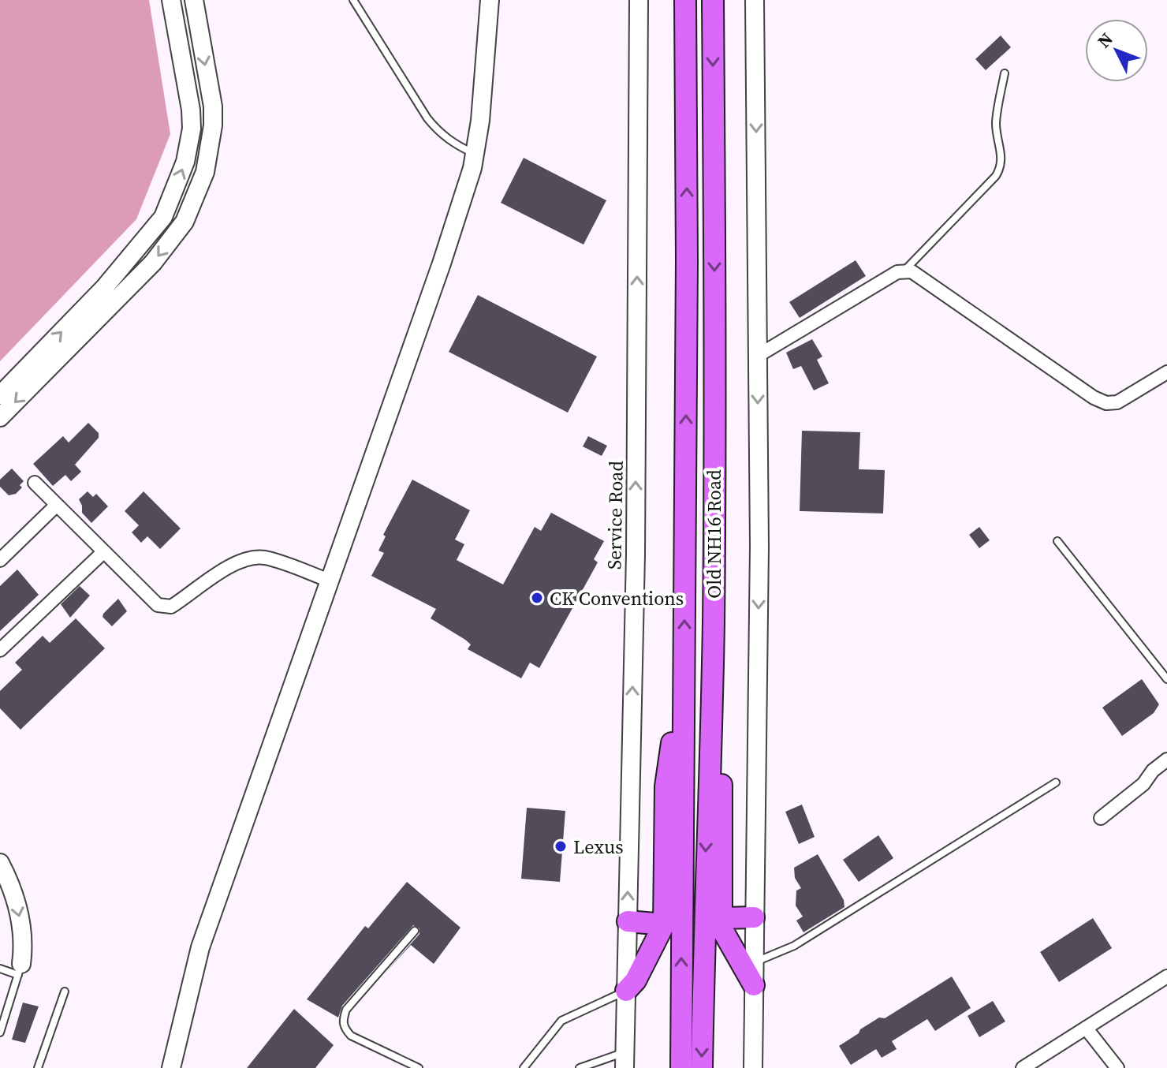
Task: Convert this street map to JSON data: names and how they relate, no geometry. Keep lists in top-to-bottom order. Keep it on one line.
{"streets":{"main road":["Old NH16 Road"],"street":["Service Road"]},"places":["CK Conventions","Lexus"],"north":"top left"}
